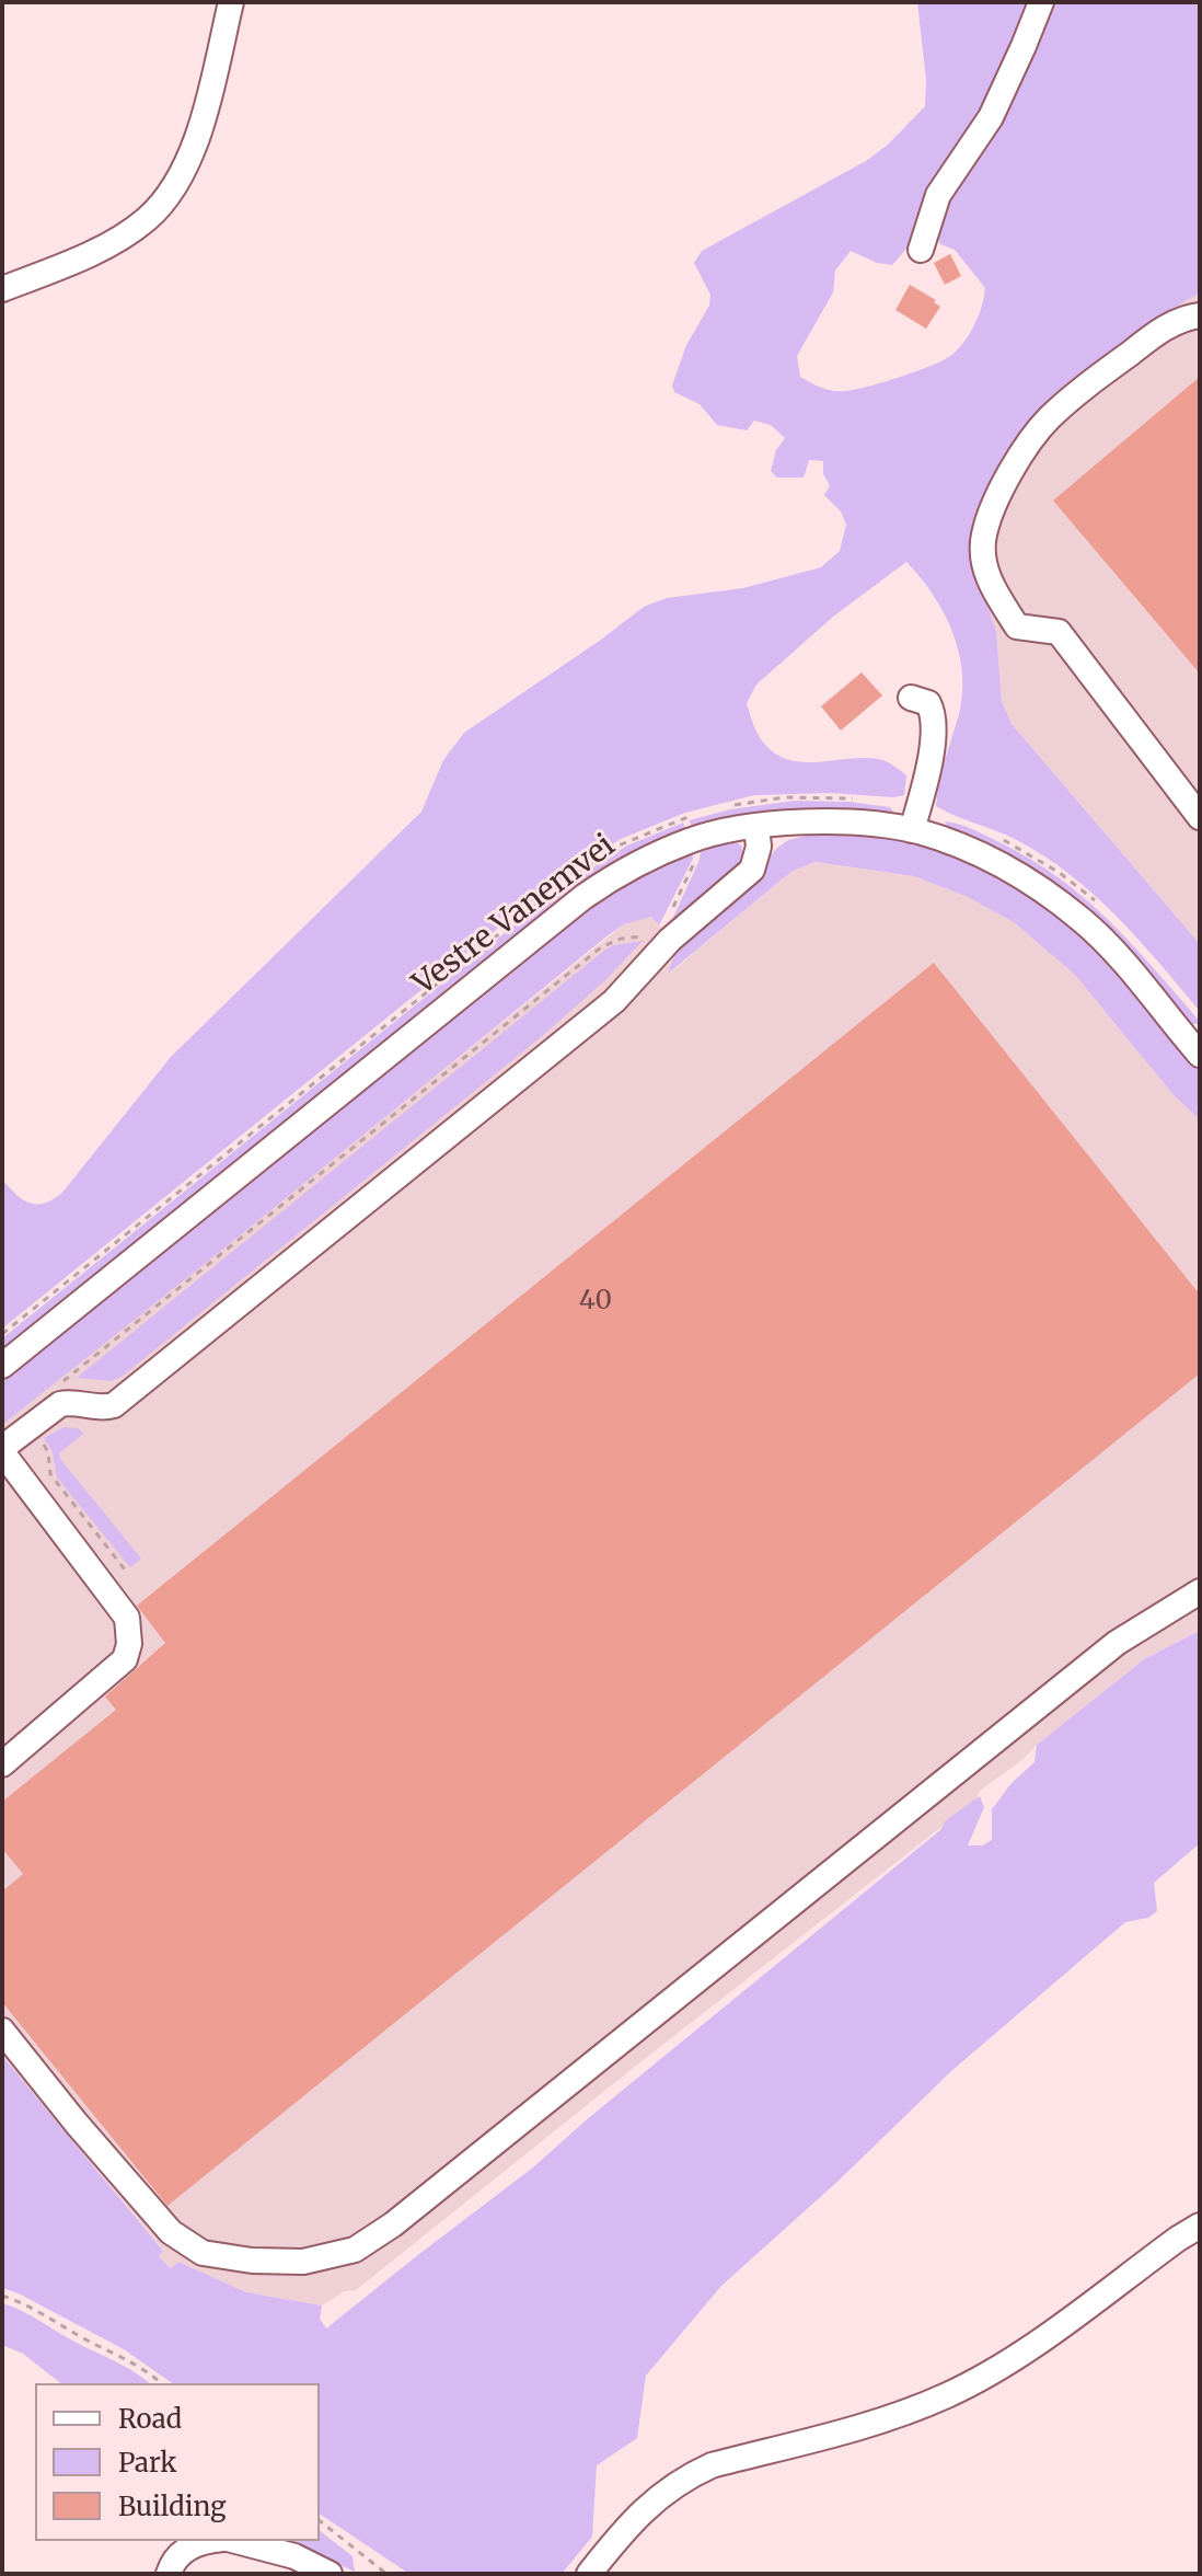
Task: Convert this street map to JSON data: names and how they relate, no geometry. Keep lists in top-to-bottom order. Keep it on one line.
{"streets":{"street":["Vestre Vanemvei"]},"house_numbers":["40"],"legend":["Road","Park","Building"]}
